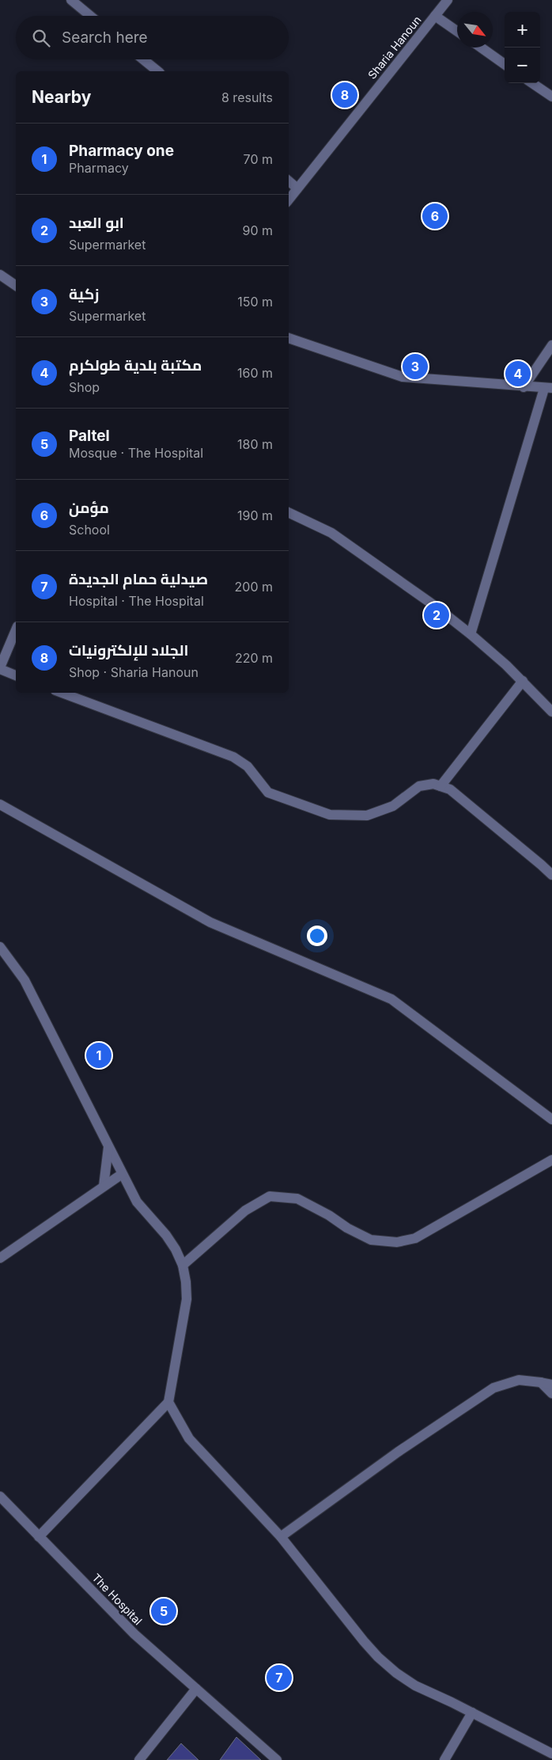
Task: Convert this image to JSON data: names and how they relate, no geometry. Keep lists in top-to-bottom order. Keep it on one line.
{"streets":{"street":["Sharia Hanoun","The Hospital"]},"north":"bottom right","page":{"map_buttons":["+","−"],"search":"Search here","heading":["Nearby","8 results"],"pins":["8","6","3","4","2","1","5","7"],"list":[{"mark":"1","name":"Pharmacy one","note":"Pharmacy","value":"70 m"},{"mark":"2","name":"ابو العبد","note":"Supermarket","value":"90 m"},{"mark":"3","name":"زكية","note":"Supermarket","value":"150 m"},{"mark":"4","name":"مكتبة بلدية طولكرم","note":"Shop","value":"160 m"},{"mark":"5","name":"Paltel","note":"Mosque · The Hospital","value":"180 m"},{"mark":"6","name":"مؤمن","note":"School","value":"190 m"},{"mark":"7","name":"صيدلية حمام الجديدة","note":"Hospital · The Hospital","value":"200 m"},{"mark":"8","name":"الجلاد للإلكترونيات","note":"Shop · Sharia Hanoun","value":"220 m"}]}}
